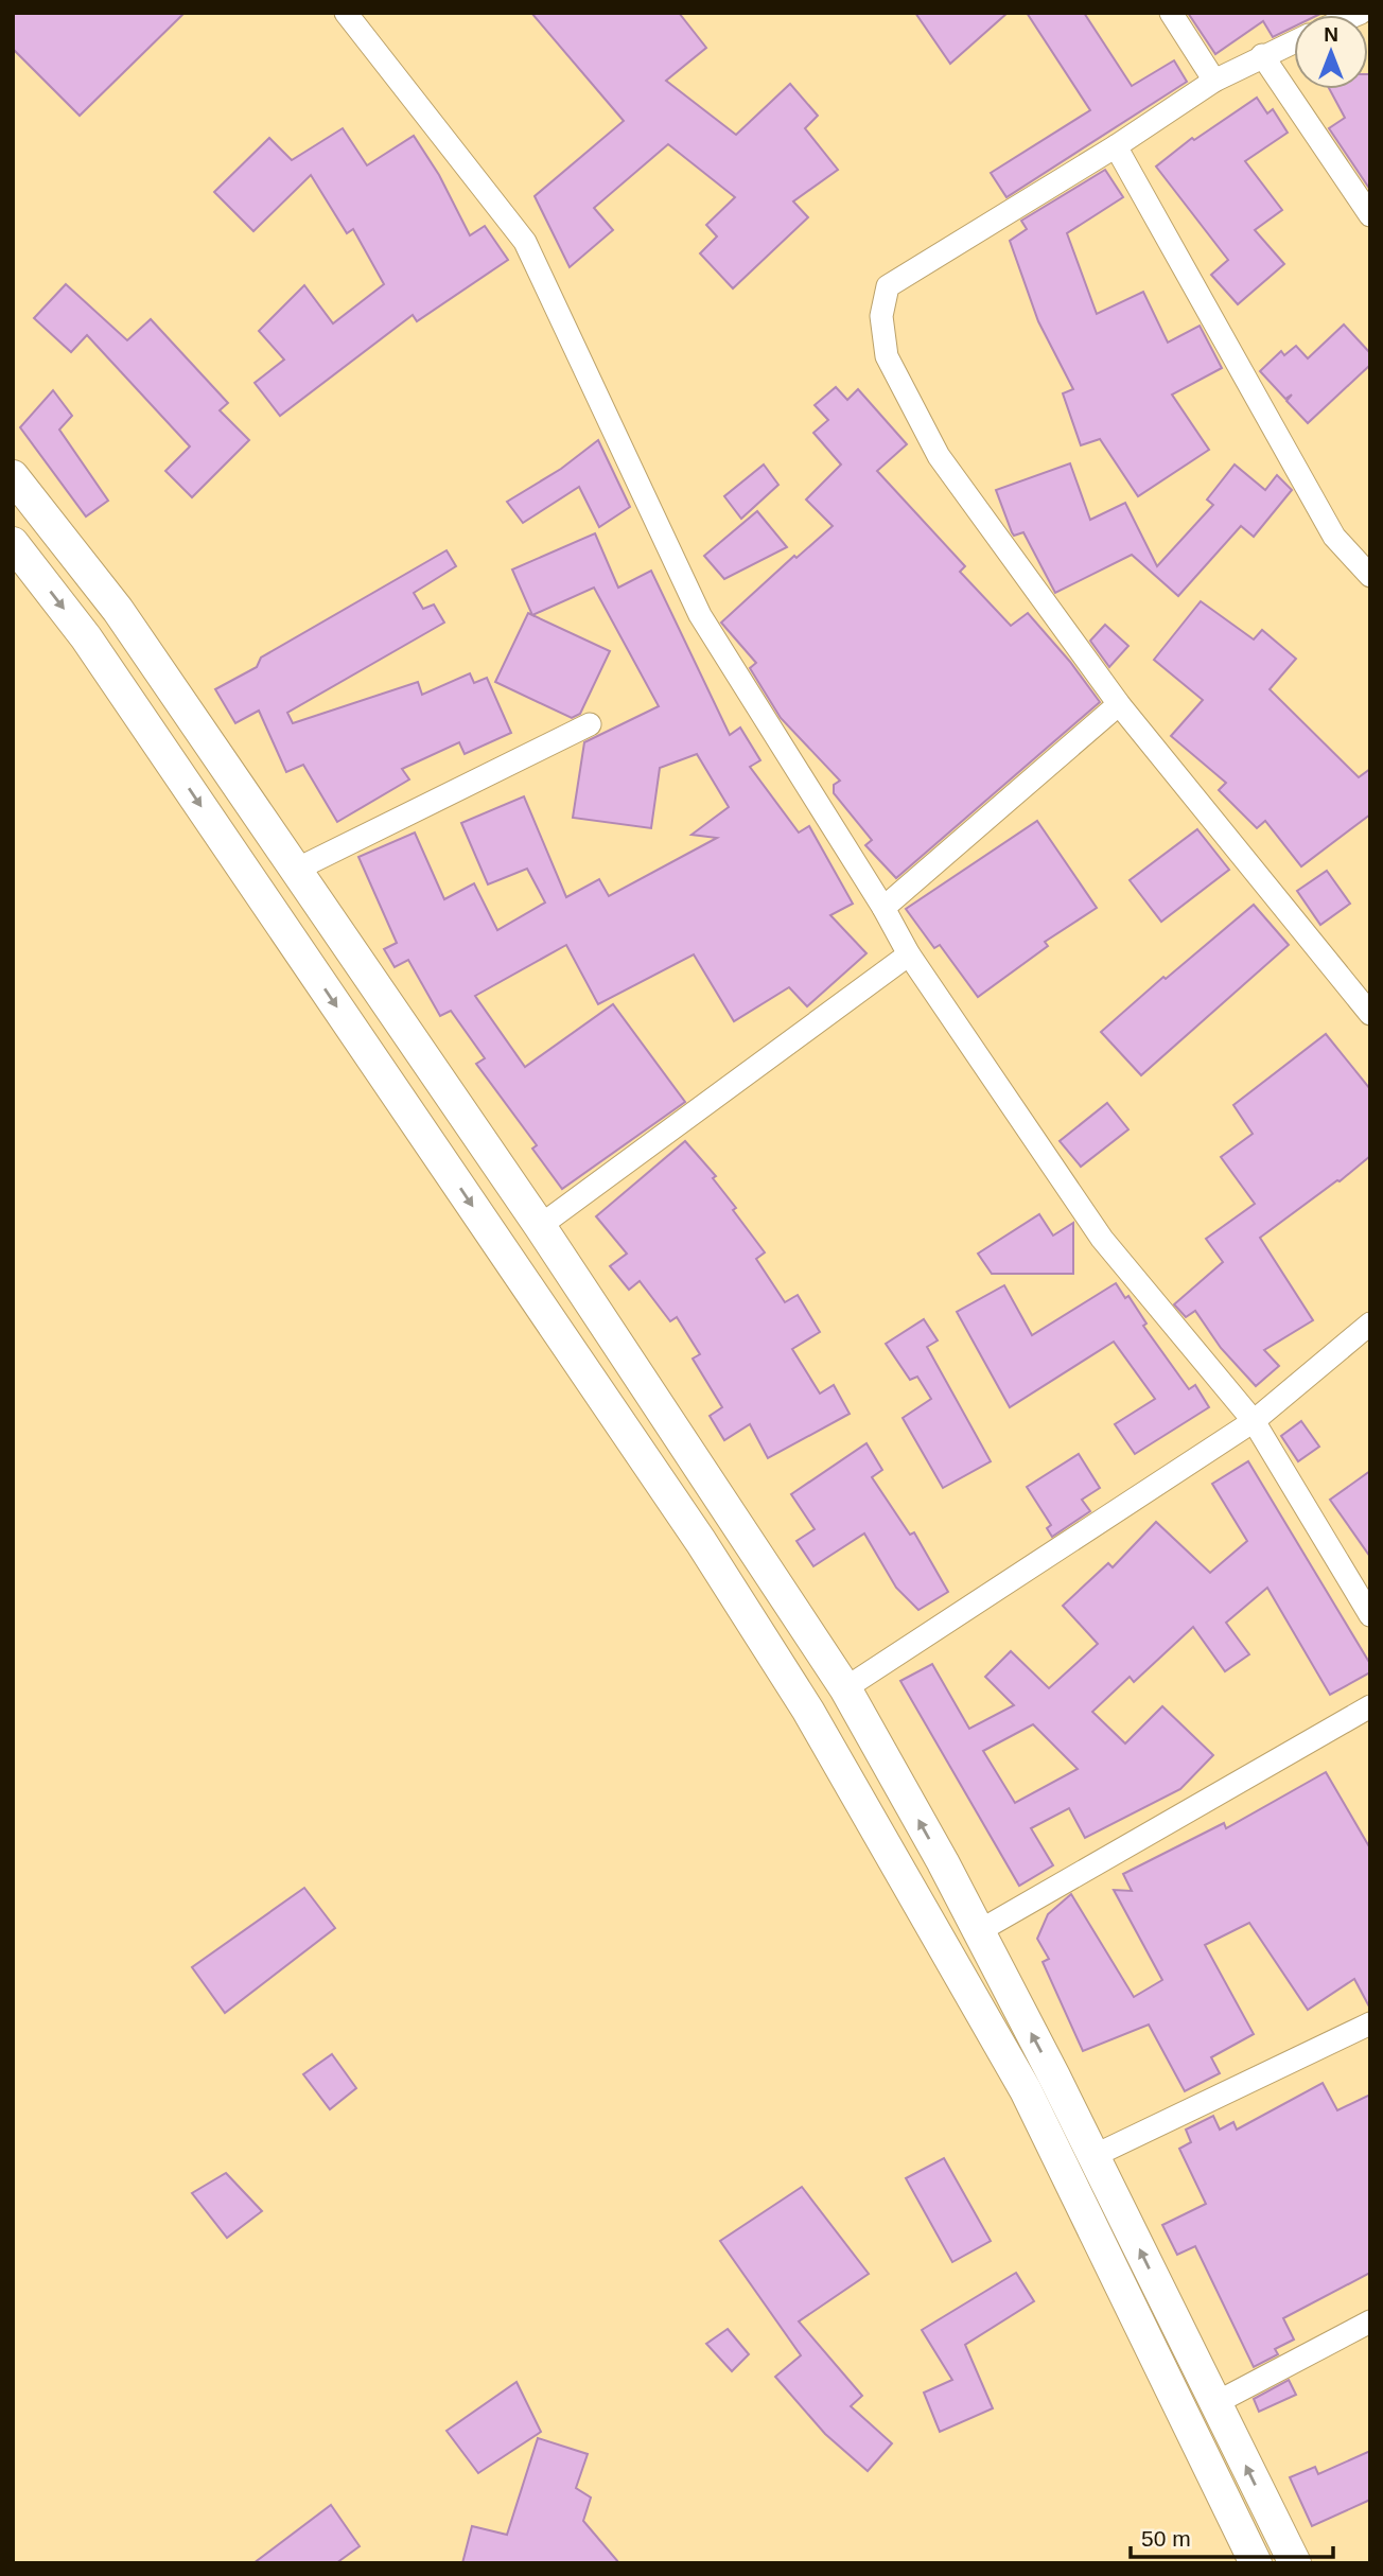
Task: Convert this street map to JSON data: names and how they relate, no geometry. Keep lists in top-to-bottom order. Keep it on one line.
{"scale_bar":"50 m","north":"top"}
